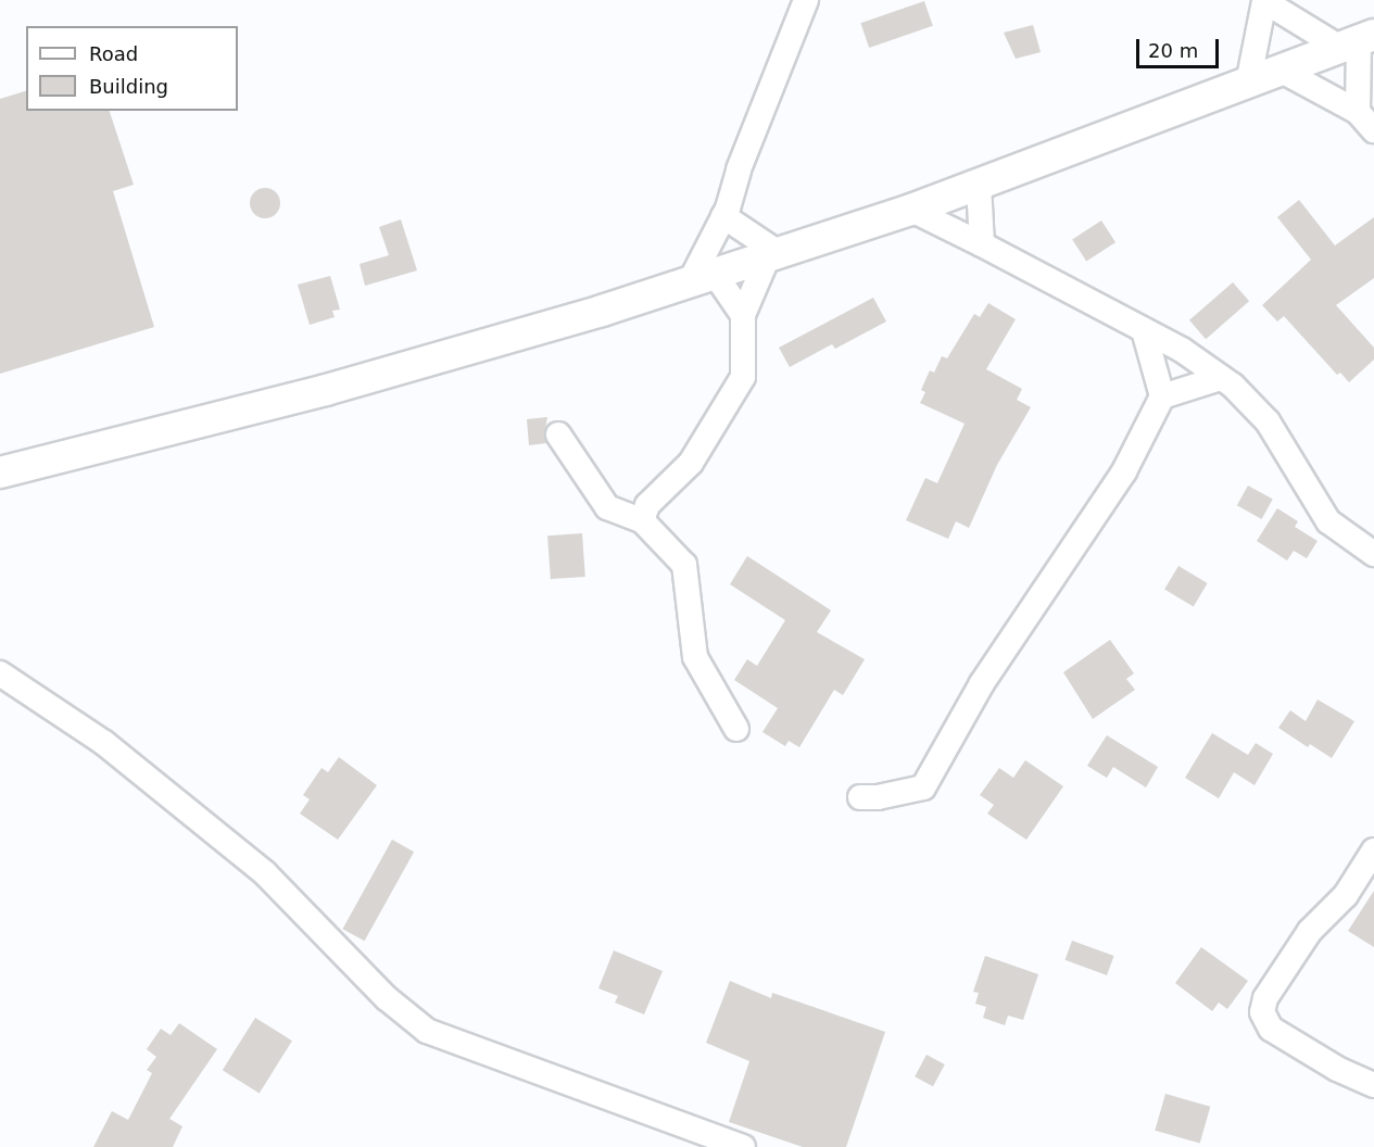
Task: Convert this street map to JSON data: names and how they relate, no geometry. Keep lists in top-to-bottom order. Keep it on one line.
{"legend":["Road","Building"],"scale_bar":"20 m"}
